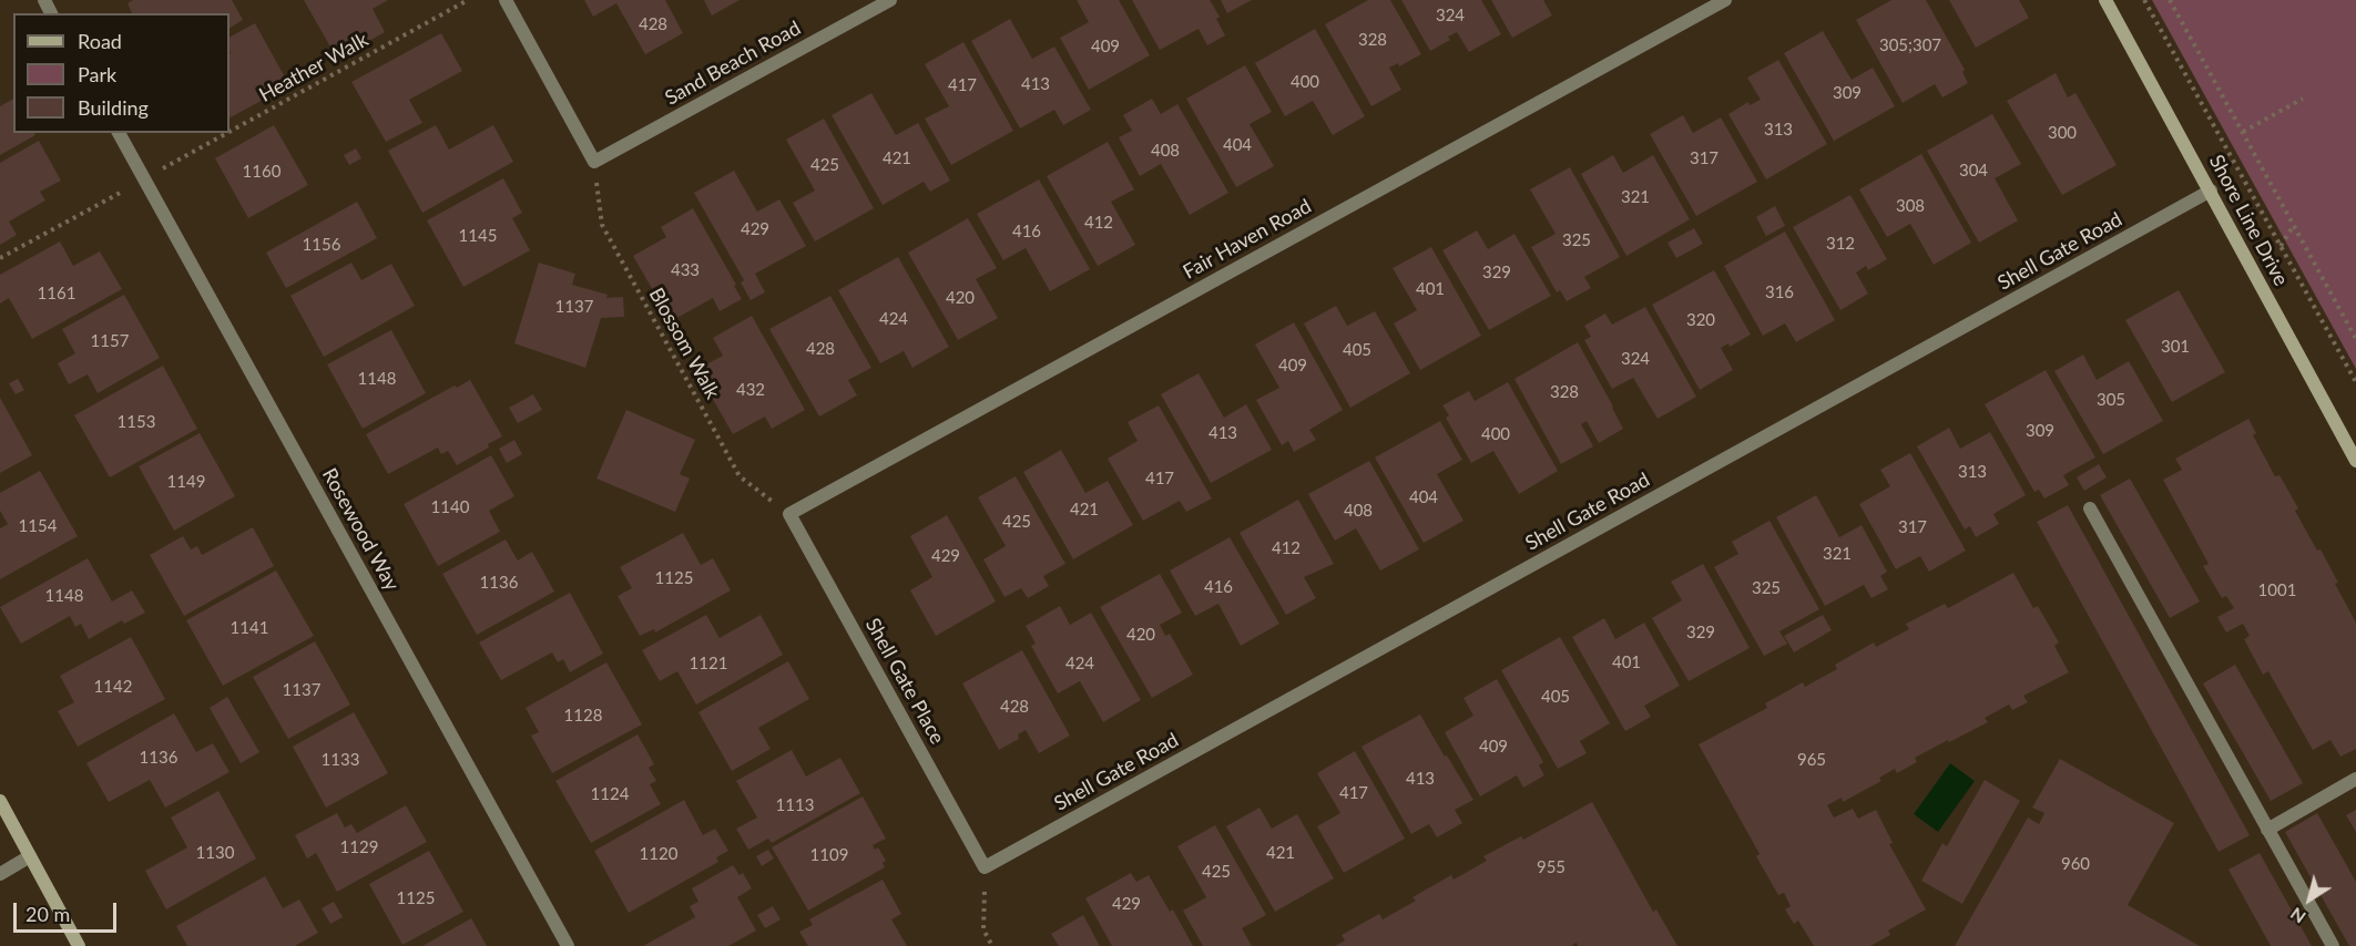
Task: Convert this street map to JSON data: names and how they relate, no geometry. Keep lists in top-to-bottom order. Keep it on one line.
{"streets":{"street":["Sand Beach Road","Shore Line Drive","Fair Haven Road","Shell Gate Road","Rosewood Way","Shell Gate Place"],"path":["Heather Walk","Blossom Walk"]},"crossings":[["Sand Beach Road","Blossom Walk"],["Heather Walk","Rosewood Way"],["Shore Line Drive","Shell Gate Road"],["Fair Haven Road","Blossom Walk"],["Fair Haven Road","Shell Gate Place"],["Shell Gate Road","Shell Gate Place"],["Blossom Walk","Shell Gate Place"]],"house_numbers":["324","428","328","305;307","409","400","413","417","309","313","300","404","408","421","317","425","304","1160","321","308","412","429","416","1145","325","312","1156","433","329","401","316","1161","420","1137","424","320","1157","301","428","405","324","409","1148","432","328","305","1153","309","413","400","313","417","1149","404","1140","421","408","425","1154","317","412","321","429","1125","1136","416","325","1001","1148","1141","329","420","401","1121","424","1142","1137","405","428","1128","409","1136","1133","965","413","417","1124","1113","1129","1130","421","1120","1109","960","955","425","1125","429"],"legend":["Road","Park","Building"],"scale_bar":"20 m","north":"bottom left"}
